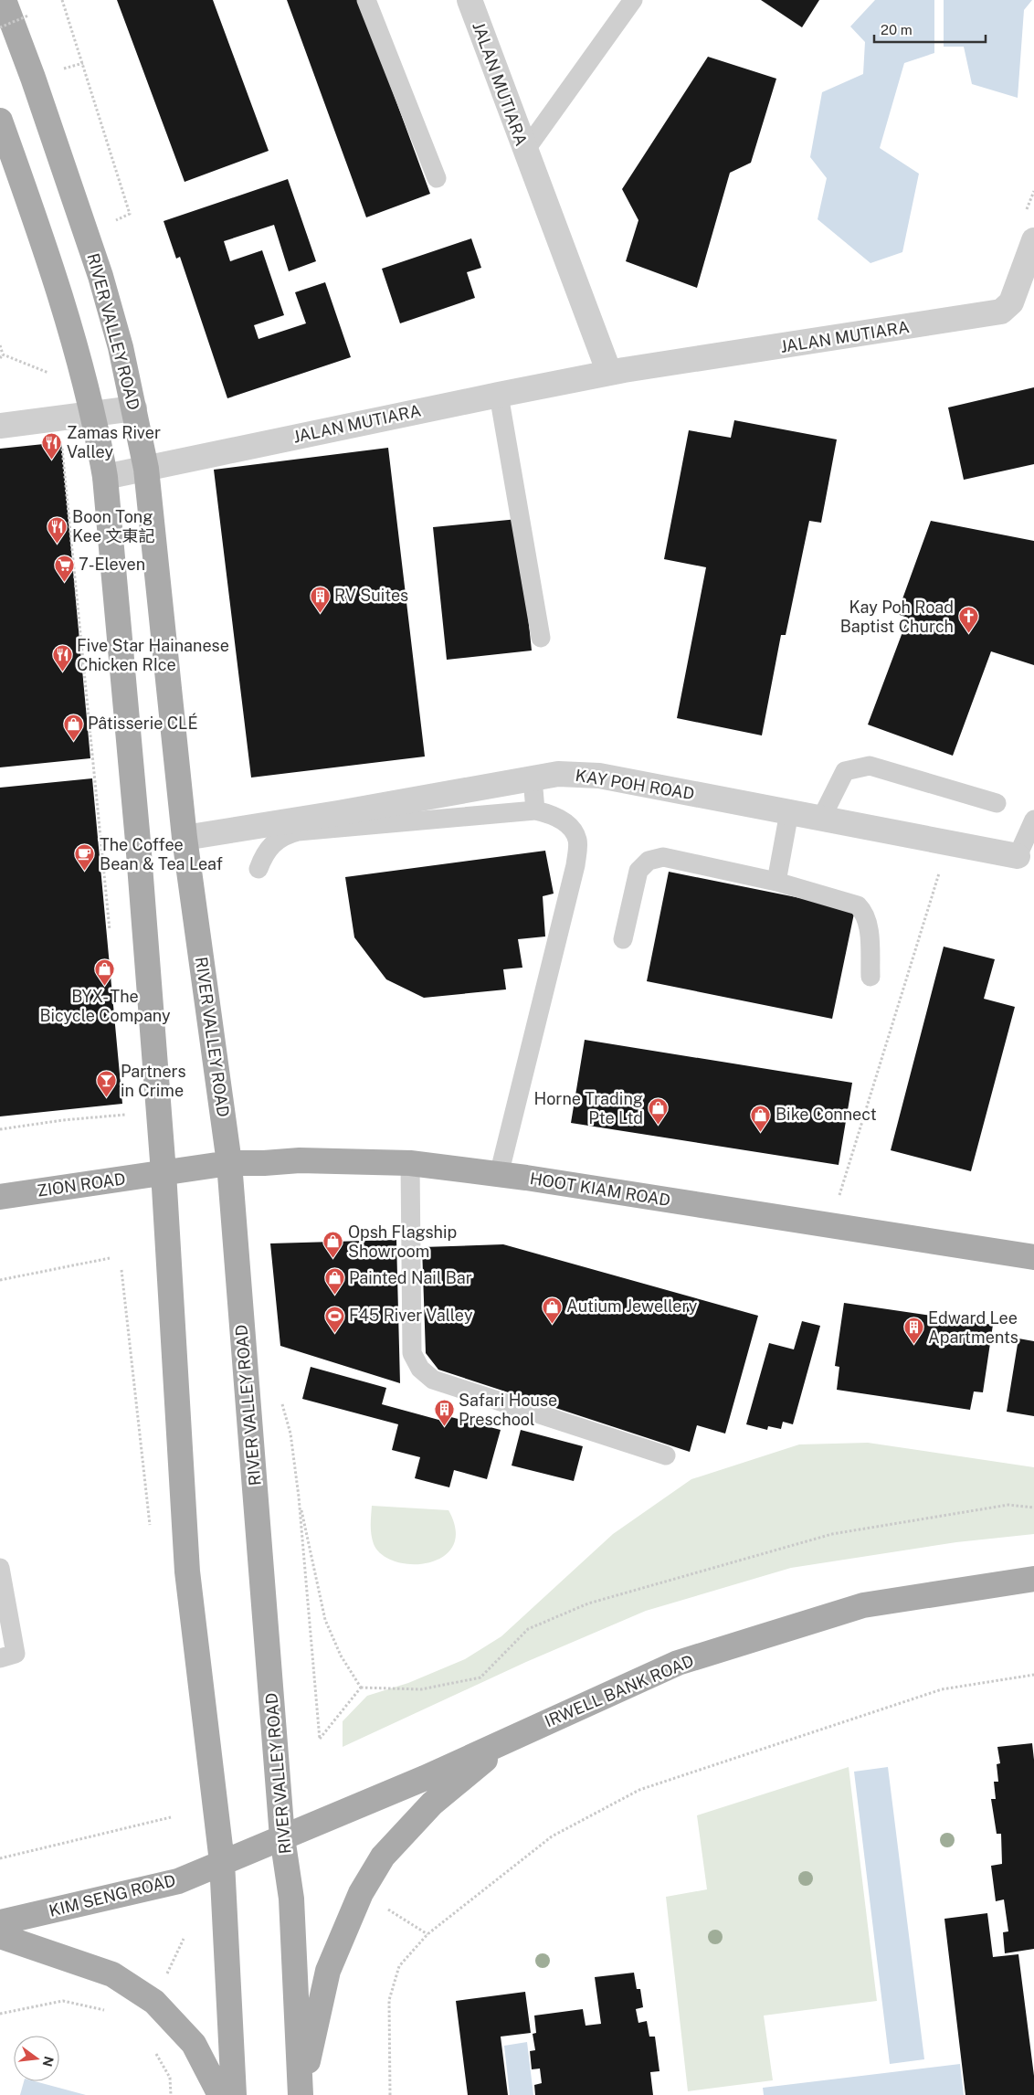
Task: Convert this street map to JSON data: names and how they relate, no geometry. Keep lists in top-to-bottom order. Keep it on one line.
{"streets":{"main road":["RIVER VALLEY ROAD","ZION ROAD","HOOT KIAM ROAD","IRWELL BANK ROAD","KIM SENG ROAD"],"street":["JALAN MUTIARA","KAY POH ROAD"]},"crossings":[["JALAN MUTIARA","RIVER VALLEY ROAD"],["RIVER VALLEY ROAD","KAY POH ROAD"],["RIVER VALLEY ROAD","HOOT KIAM ROAD"],["RIVER VALLEY ROAD","IRWELL BANK ROAD"],["ZION ROAD","HOOT KIAM ROAD"],["IRWELL BANK ROAD","KIM SENG ROAD"]],"places":{"restaurant":["Zamas River Valley","Boon Tong Kee 文東記","Five Star Hainanese Chicken RIce"],"supermarket":["7-Eleven"],"building":["RV Suites","Edward Lee Apartments","Safari House Preschool"],"church":["Kay Poh Road Baptist Church"],"shop":["Pâtisserie CLÉ","BYX- The Bicycle Company","Horne Trading Pte Ltd","Bike Connect","Opsh Flagship Showroom","Painted Nail Bar","Autium Jewellery"],"cafe":["The Coffee Bean & Tea Leaf"],"bar":["Partners in Crime"],"sports":["F45 River Valley"]},"scale_bar":"20 m","north":"right"}
